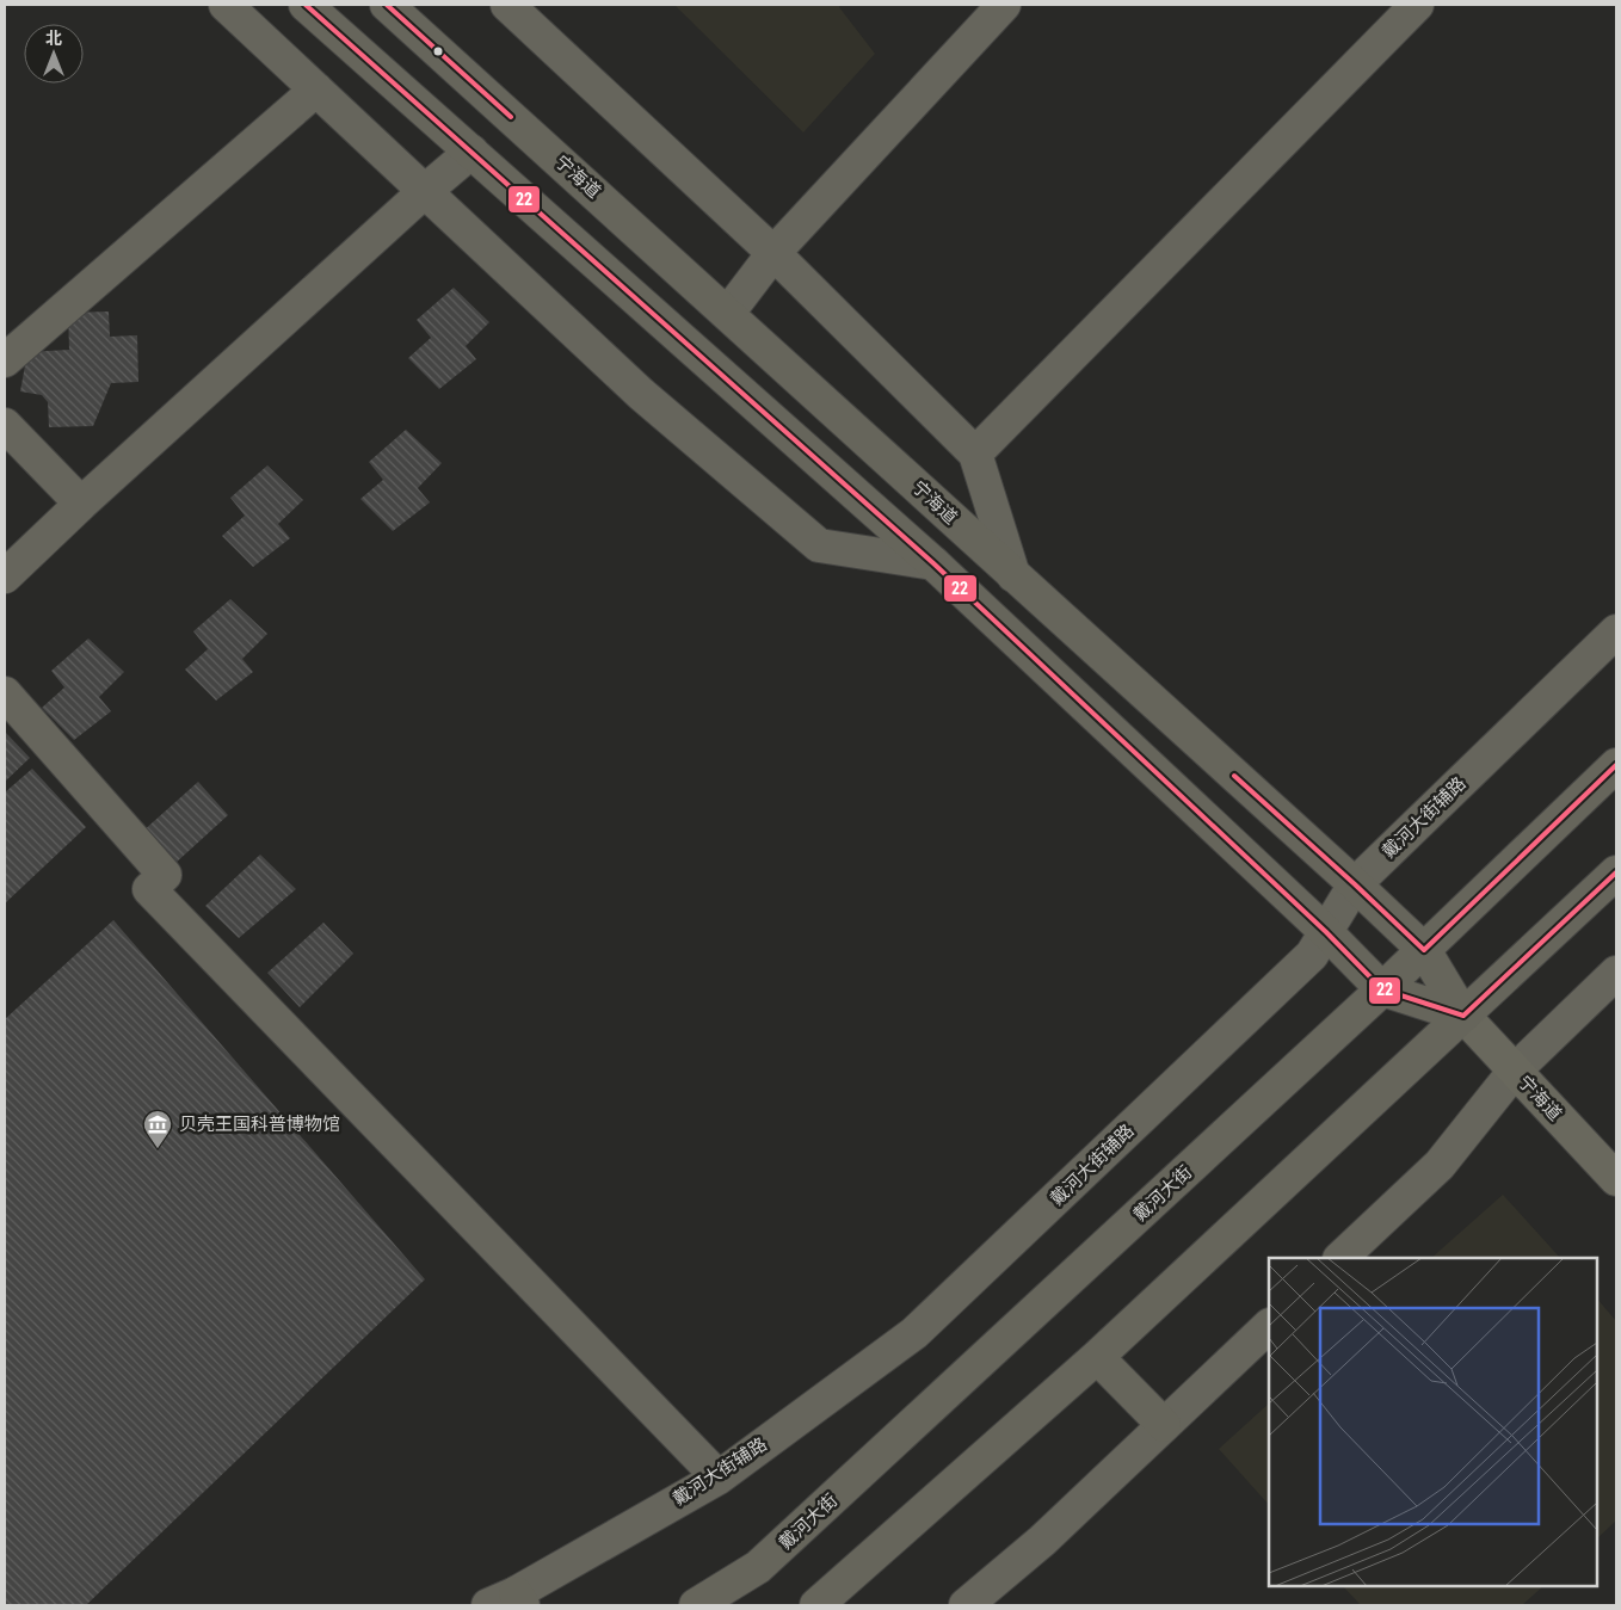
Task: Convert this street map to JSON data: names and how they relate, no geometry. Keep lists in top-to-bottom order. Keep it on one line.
{"streets":{"main road":["宁海道","戴河大街"],"street":["戴河大街辅路"]},"crossings":[["宁海道","戴河大街辅路"],["宁海道","戴河大街"]],"places":{"museum":["贝壳王国科普博物馆"]},"lines":["transit line 22"],"north":"top"}
